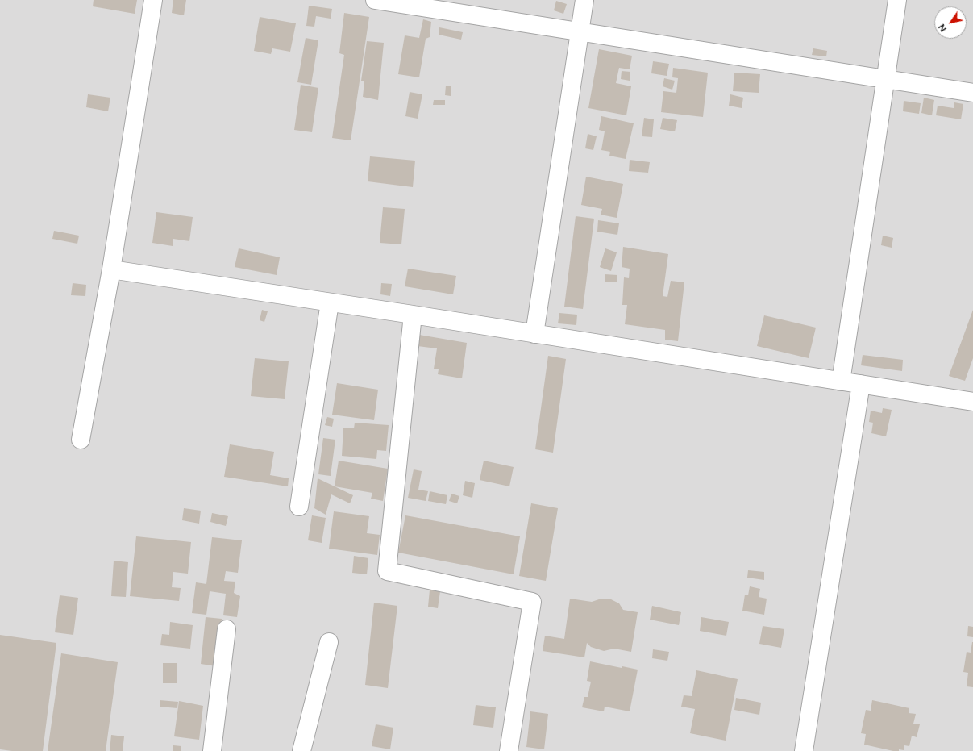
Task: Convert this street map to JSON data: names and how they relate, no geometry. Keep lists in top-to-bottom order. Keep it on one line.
{"north":"bottom left"}
